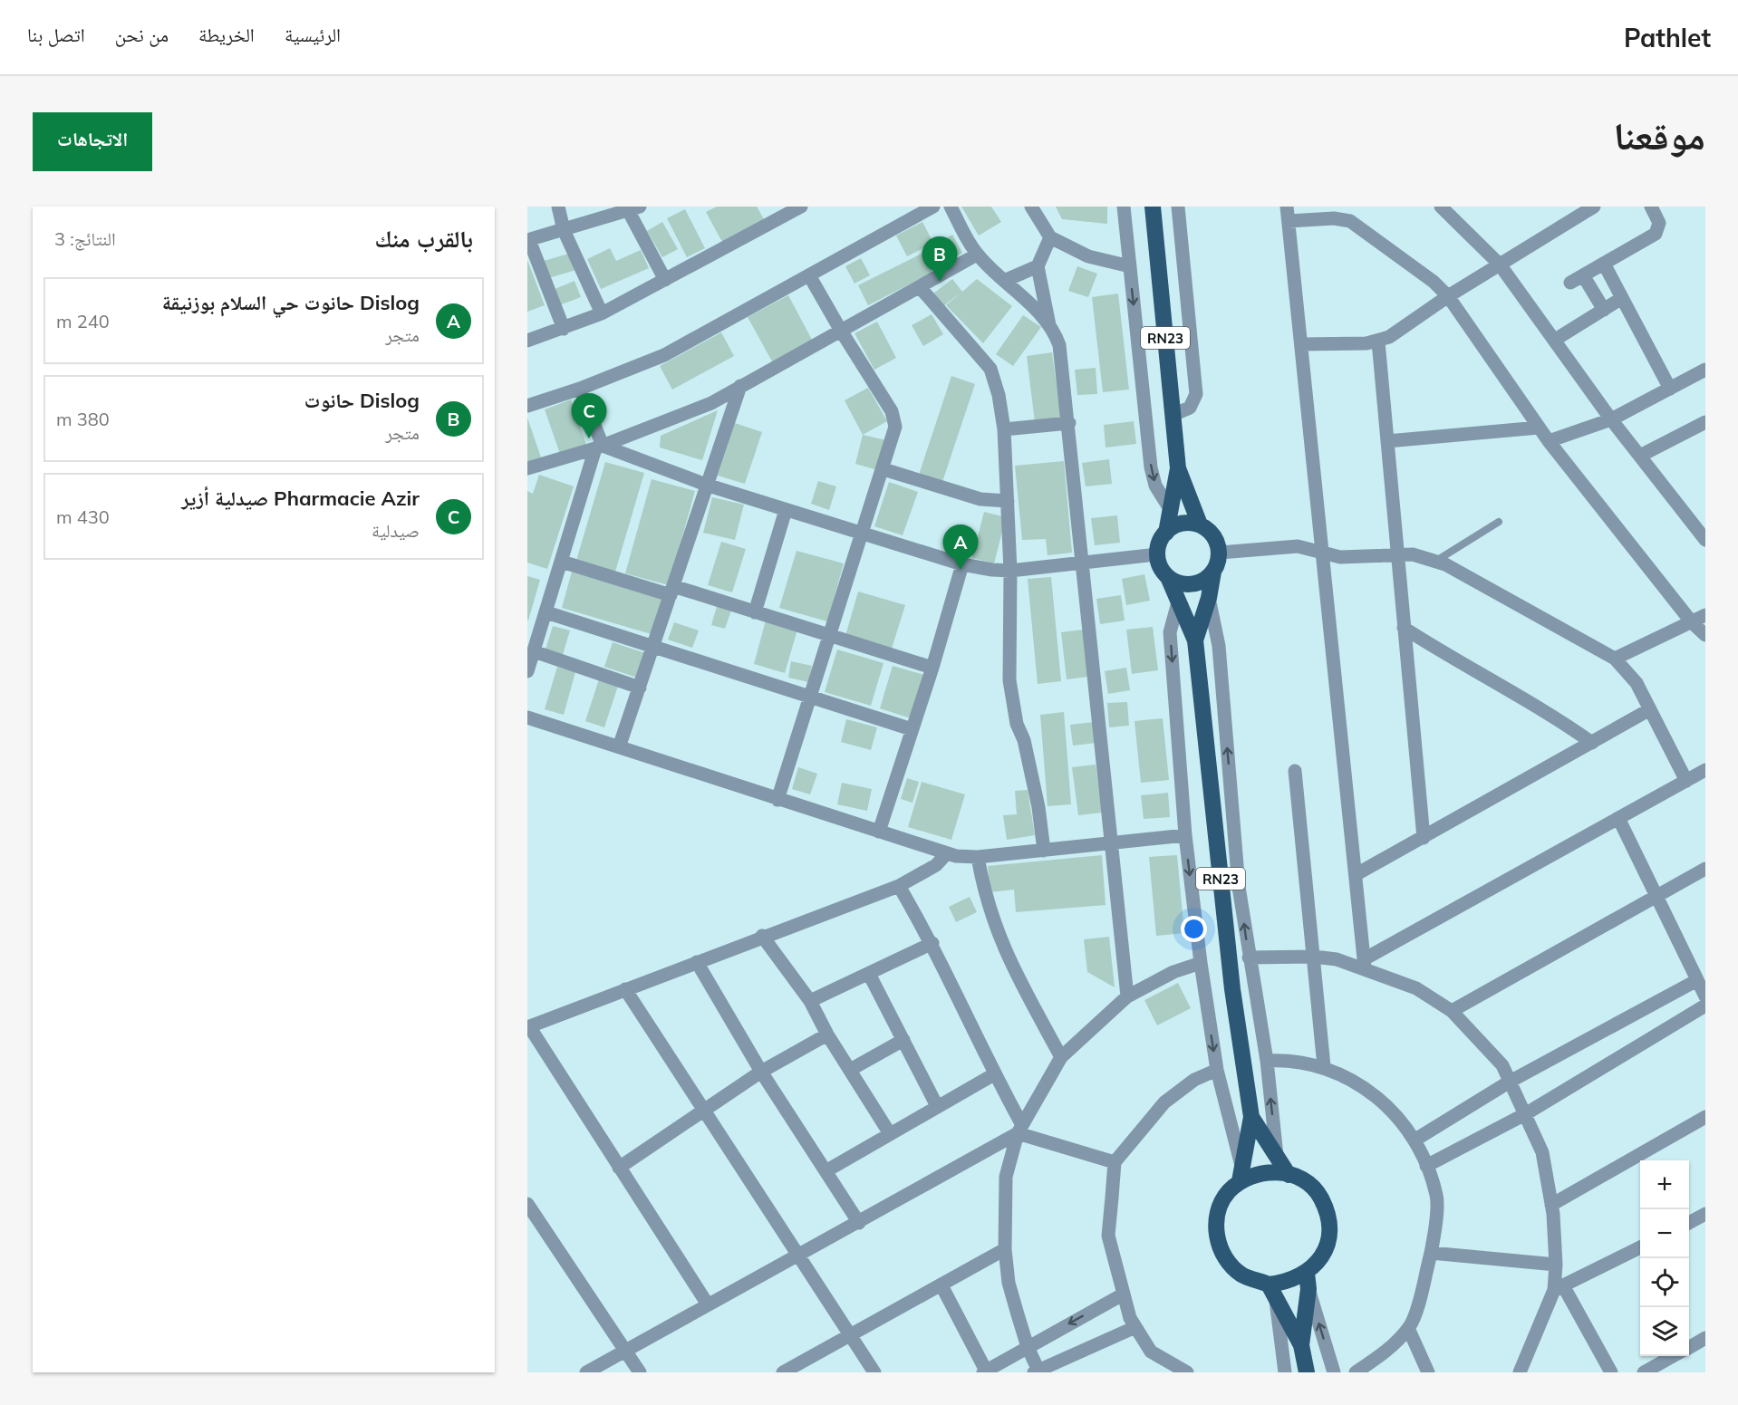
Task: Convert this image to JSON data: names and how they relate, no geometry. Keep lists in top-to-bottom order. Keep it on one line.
{"streets":{"main road":["RN23"]},"page":{"header":"Pathlet","nav":["الرئيسية","الخريطة","من نحن","اتصل بنا"],"title":"موقعنا","buttons":"الاتجاهات","heading":["بالقرب منك","النتائج: 3"],"pins":["B","C","A"],"list":[{"mark":"A","name":"Dislog حانوت حي السلام بوزنيقة","note":"متجر","value":"240 m"},{"mark":"B","name":"Dislog حانوت","note":"متجر","value":"380 m"},{"mark":"C","name":"Pharmacie Azir صيدلية أزير","note":"صيدلية","value":"430 m"}],"map_buttons":["+","−"]}}
